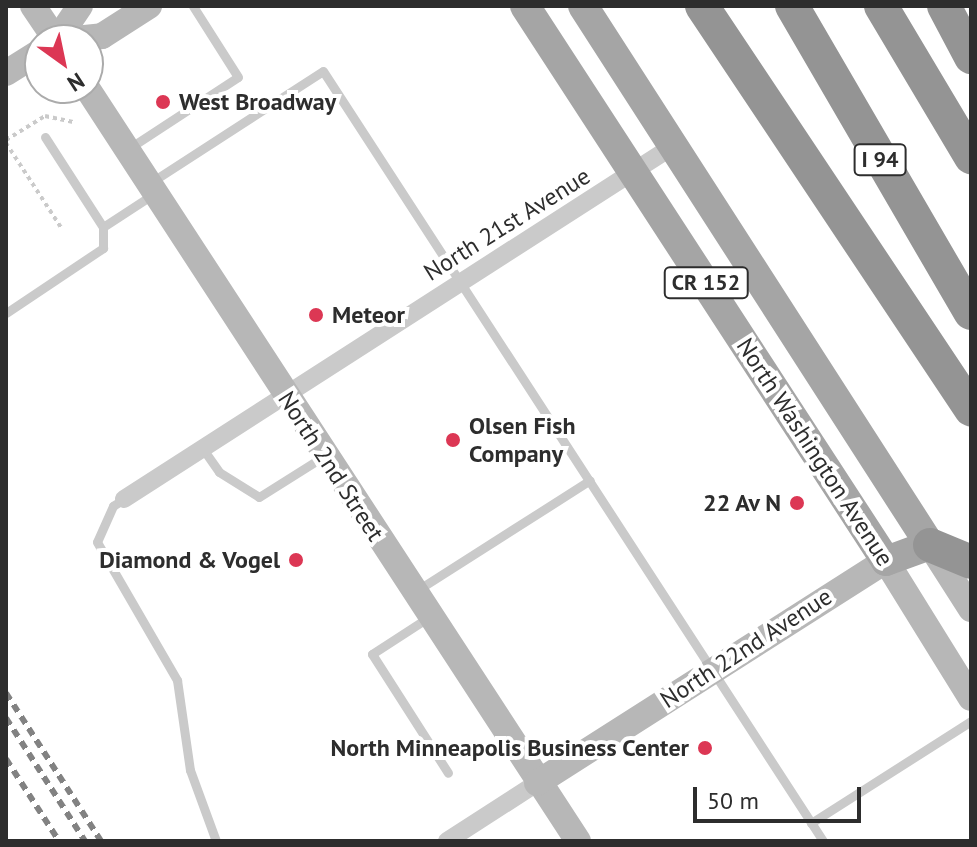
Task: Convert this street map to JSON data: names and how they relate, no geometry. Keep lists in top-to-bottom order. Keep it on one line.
{"streets":{"highway":["I 94"],"main road":["CR 152","North Washington Avenue","North 22nd Avenue"],"street":["North 21st Avenue","North 2nd Street"]},"crossings":[["North 21st Avenue","North Washington Avenue"],["North 21st Avenue","North 2nd Street"],["North Washington Avenue","North 22nd Avenue"],["North 2nd Street","North 22nd Avenue"]],"places":["West Broadway","Meteor","Olsen Fish Company","22 Av N","Diamond & Vogel","North Minneapolis Business Center"],"scale_bar":"50 m","north":"bottom right"}
